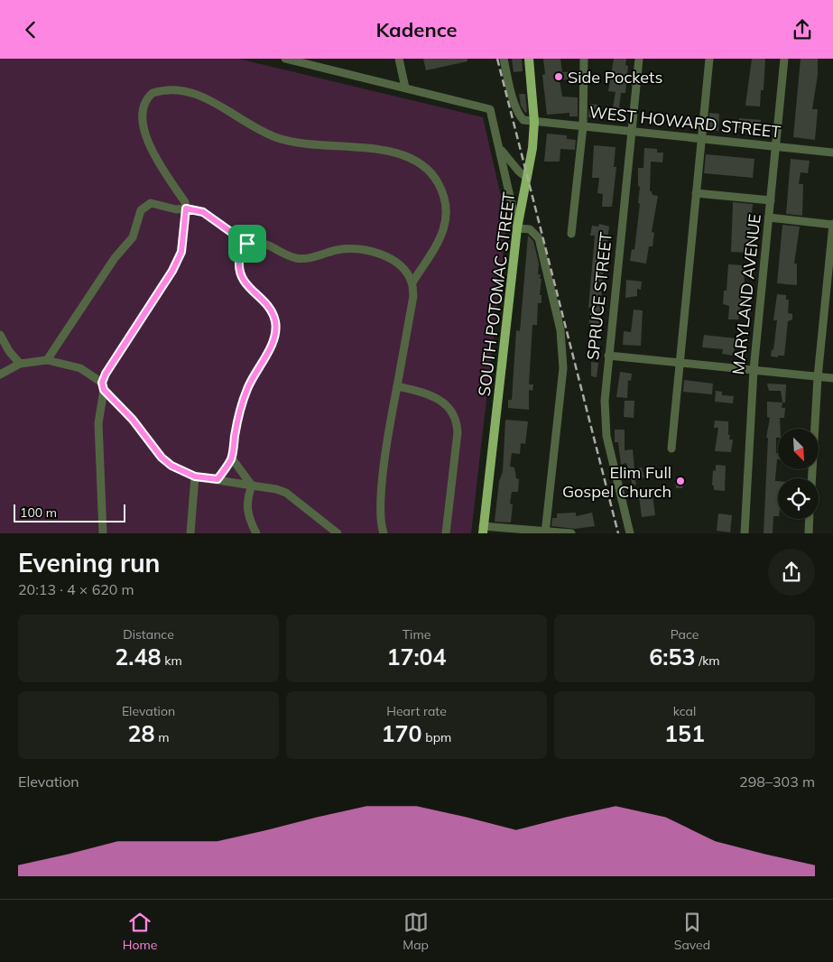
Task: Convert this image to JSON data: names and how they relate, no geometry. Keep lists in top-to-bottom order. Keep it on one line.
{"streets":{"main road":["SOUTH POTOMAC STREET"],"street":["WEST HOWARD STREET","MARYLAND AVENUE","SPRUCE STREET"]},"crossings":[["WEST HOWARD STREET","SOUTH POTOMAC STREET"],["WEST HOWARD STREET","MARYLAND AVENUE"],["WEST HOWARD STREET","SPRUCE STREET"]],"places":["Side Pockets","Elim Full Gospel Church"],"scale_bar":"100 m","north":"bottom right","page":{"header":"Kadence","scale":"100 m","heading":["Evening run","20:13 · 4 × 620 m"],"stats":[["Distance","2.48 km"],["Time","17:04"],["Pace","6:53 /km"],["Elevation","28 m"],["Heart rate","170 bpm"],["kcal","151"]],"chart":["Elevation","298–303 m"],"tabs":["Home","Map","Saved"]}}
